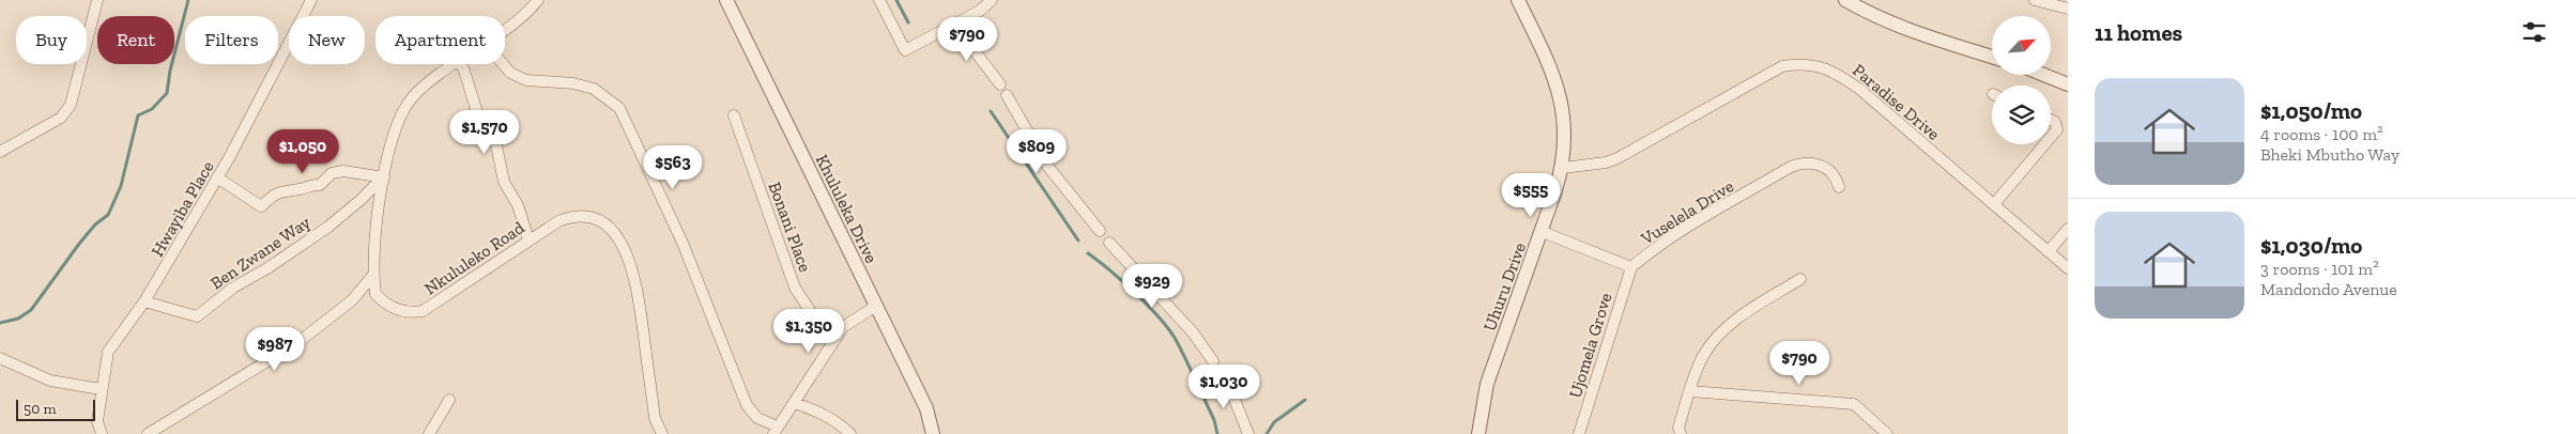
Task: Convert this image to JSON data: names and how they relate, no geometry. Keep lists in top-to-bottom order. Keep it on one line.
{"streets":{"street":["Paradise Drive","Hwayiba Place","Khululeka Drive","Vuselela Drive","Bonani Place","Ben Zwane Way","Nkululeko Road","Uhuru Drive","Ujomela Grove"]},"crossings":[["Paradise Drive","Uhuru Drive"],["Hwayiba Place","Ben Zwane Way"],["Vuselela Drive","Uhuru Drive"],["Vuselela Drive","Ujomela Grove"],["Ben Zwane Way","Nkululeko Road"]],"scale_bar":"50 m","north":"top right","page":{"heading":"11 homes","chip":["Buy","Rent","Filters","New","Apartment"],"price":["$790","$1,570","$1,050","$809","$563","$555","$929","$1,350","$987","$790","$1,030"],"list":[{"name":"$1,050/mo","note":"4 rooms · 100 m² · Bheki Mbutho Way"},{"name":"$1,030/mo","note":"3 rooms · 101 m² · Mandondo Avenue"}],"scale":"50 m"}}
